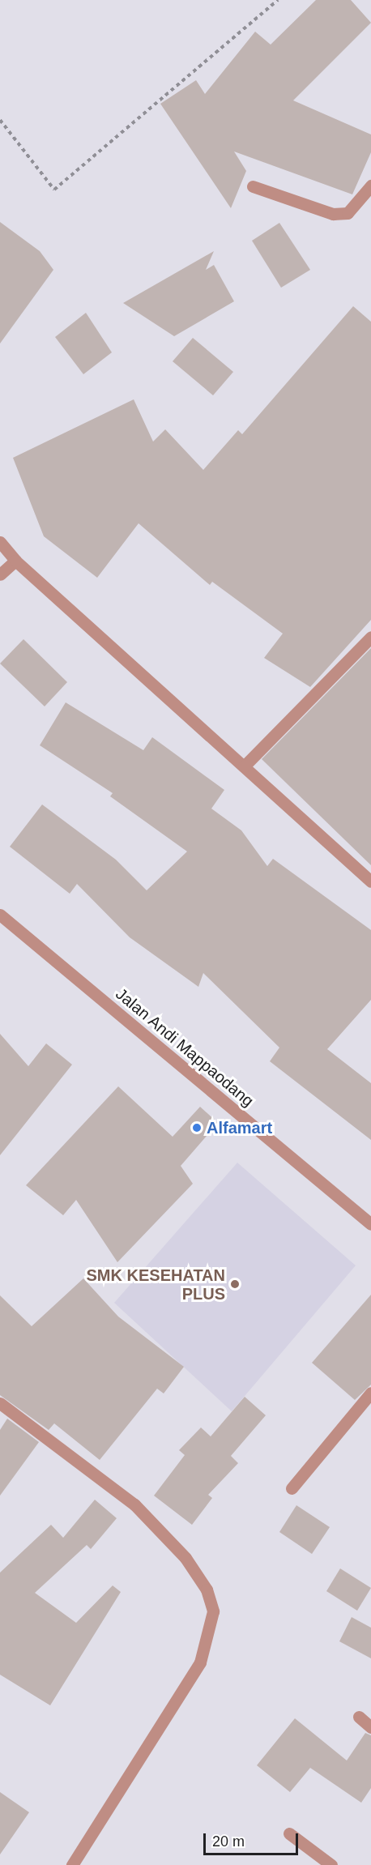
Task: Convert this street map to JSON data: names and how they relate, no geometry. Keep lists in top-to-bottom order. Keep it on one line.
{"streets":{"street":["Jalan Andi Mappaodang"]},"places":["Alfamart","SMK KESEHATAN PLUS"],"scale_bar":"20 m"}
